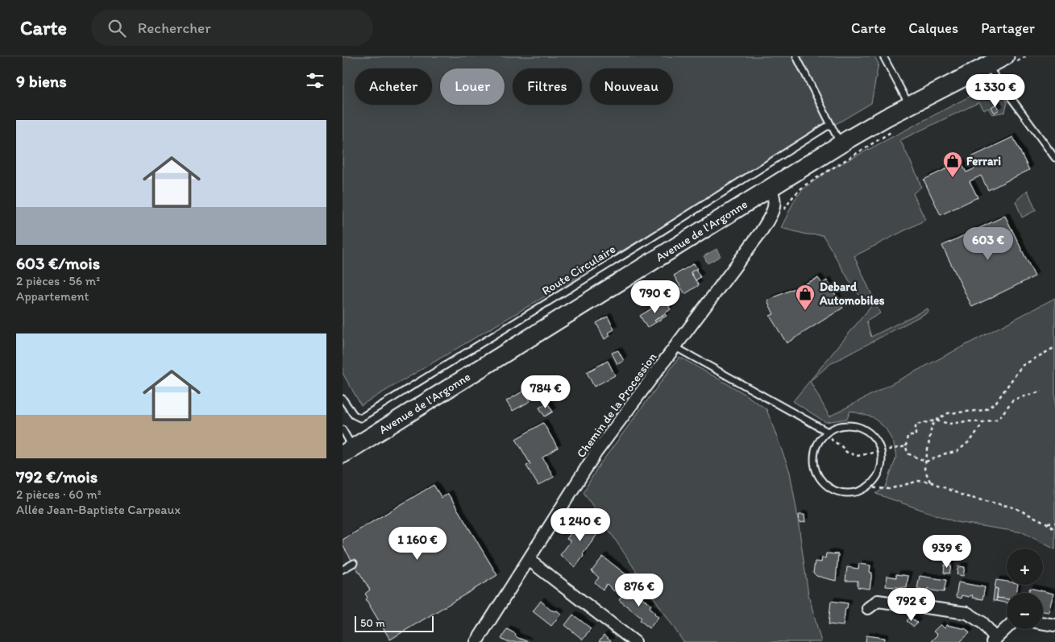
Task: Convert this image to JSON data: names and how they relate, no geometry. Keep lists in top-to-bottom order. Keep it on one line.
{"streets":{"main road":["Avenue de l'Argonne"],"street":["Chemin de la Procession"],"lane":["Route Circulaire"]},"crossings":[["Avenue de l'Argonne","Chemin de la Procession"]],"places":{"shop":["Ferrari","Debard Automobiles"]},"scale_bar":"50 m","page":{"header":"Carte","search":"Rechercher","nav":["Carte","Calques","Partager"],"heading":"9 biens","chip":["Acheter","Louer","Filtres","Nouveau"],"price":["1 330 €","603 €","790 €","784 €","1 240 €","1 160 €","939 €","876 €","792 €"],"list":[{"name":"603 €/mois","note":"2 pièces · 56 m² · Appartement"},{"name":"792 €/mois","note":"2 pièces · 60 m² · Allée Jean-Baptiste Carpeaux"}],"map_buttons":["+","−"],"scale":"50 m"}}
